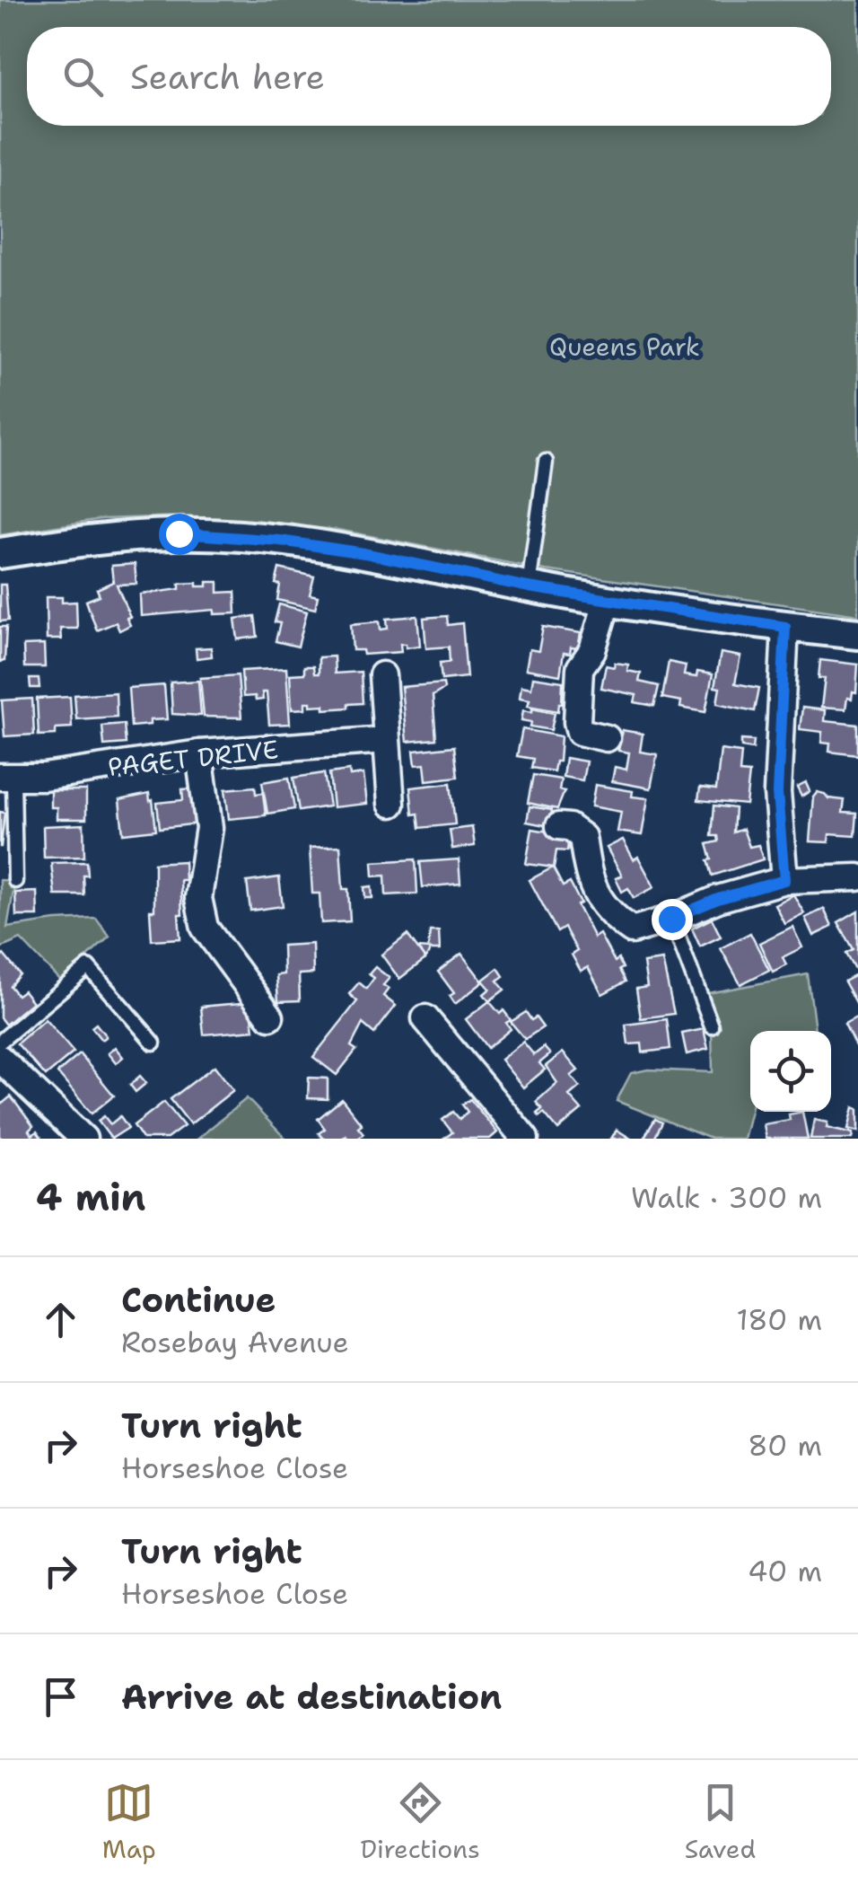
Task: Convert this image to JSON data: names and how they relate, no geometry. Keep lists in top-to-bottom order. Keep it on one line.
{"streets":{"street":["PAGET DRIVE"]},"parks":["Queens Park"],"page":{"search":"Search here","heading":["4 min","Walk · 300 m"],"list":[["Continue","Rosebay Avenue","180 m"],["Turn right","Horseshoe Close","80 m"],["Turn right","Horseshoe Close","40 m"],"Arrive at destination"],"nav":["Map","Directions","Saved"]}}
